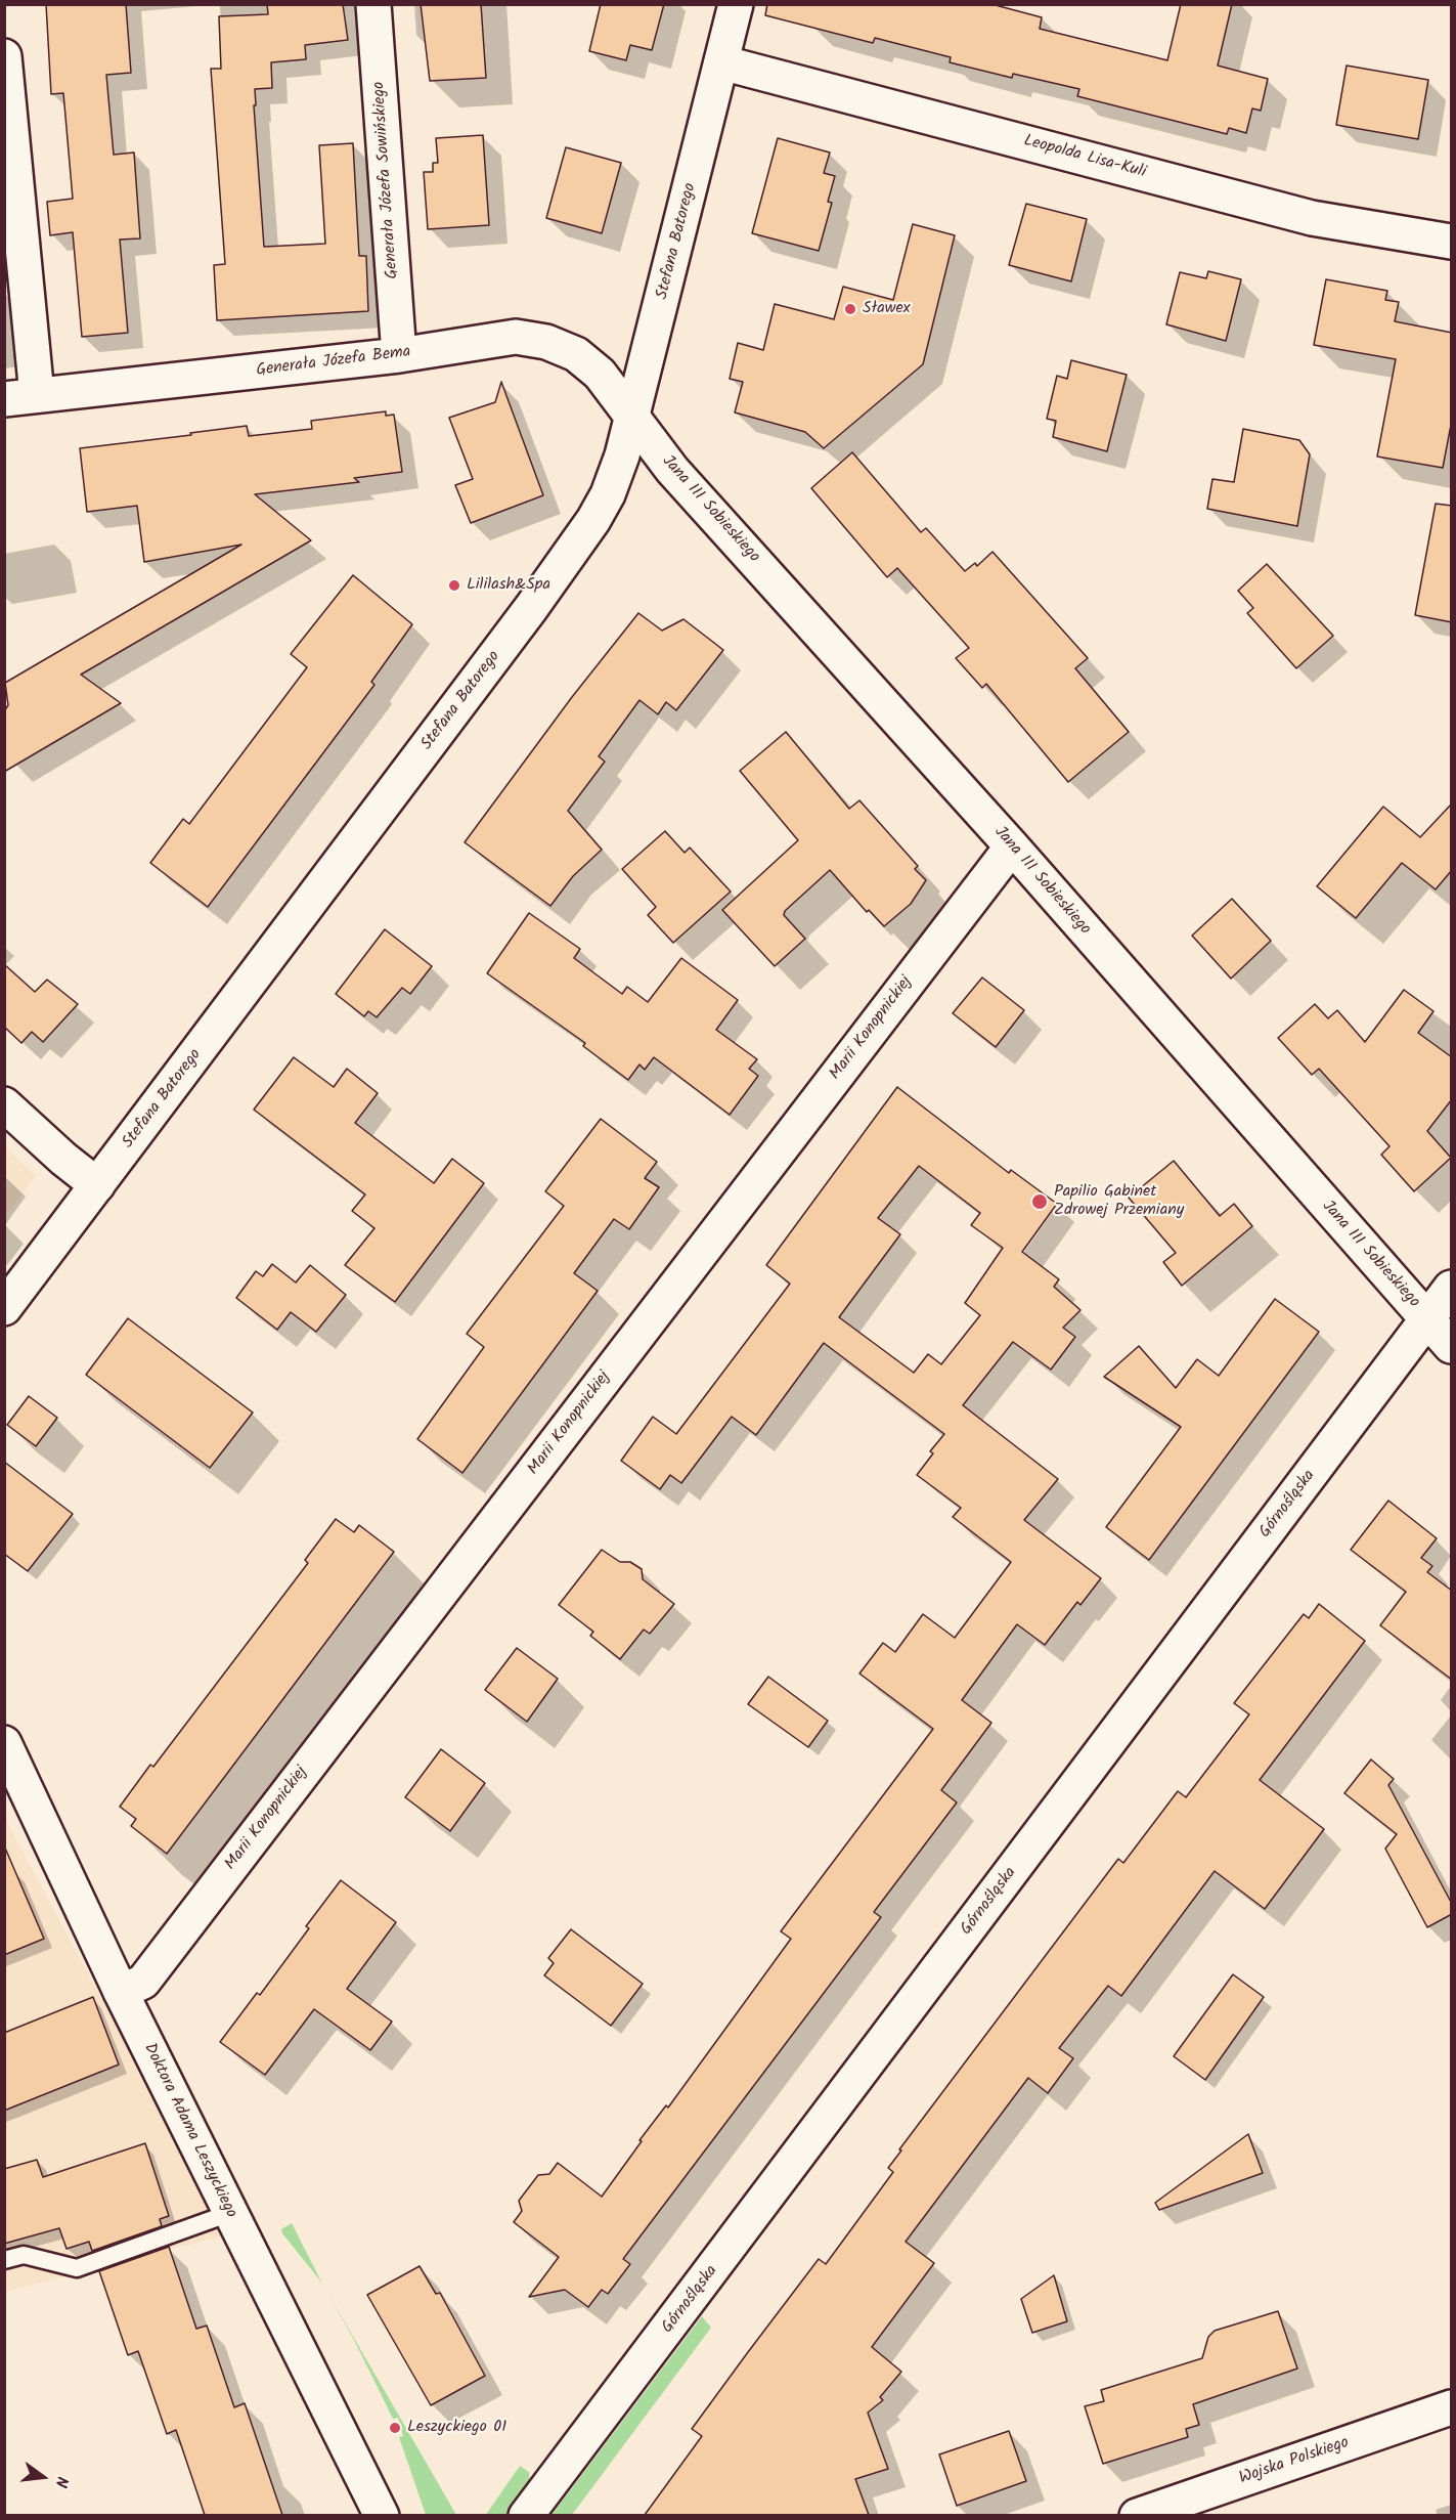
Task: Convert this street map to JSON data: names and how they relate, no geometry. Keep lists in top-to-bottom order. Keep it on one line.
{"streets":{"street":["Leopolda Lisa-Kuli","Generała Józefa Sowińskiego","Stefana Batorego","Generała Józefa Bema","Jana III Sobieskiego","Marii Konopnickiej","Górnośląska","Doktora Adama Leszyckiego","Wojska Polskiego"]},"crossings":[["Leopolda Lisa-Kuli","Stefana Batorego"],["Generała Józefa Sowińskiego","Generała Józefa Bema"],["Stefana Batorego","Generała Józefa Bema"],["Stefana Batorego","Jana III Sobieskiego"],["Generała Józefa Bema","Jana III Sobieskiego"],["Jana III Sobieskiego","Marii Konopnickiej"],["Jana III Sobieskiego","Górnośląska"],["Marii Konopnickiej","Doktora Adama Leszyckiego"]],"places":["Sławex","Lililash&Spa","Papilio Gabinet Zdrowej Przemiany","Leszyckiego 01"],"north":"right"}
